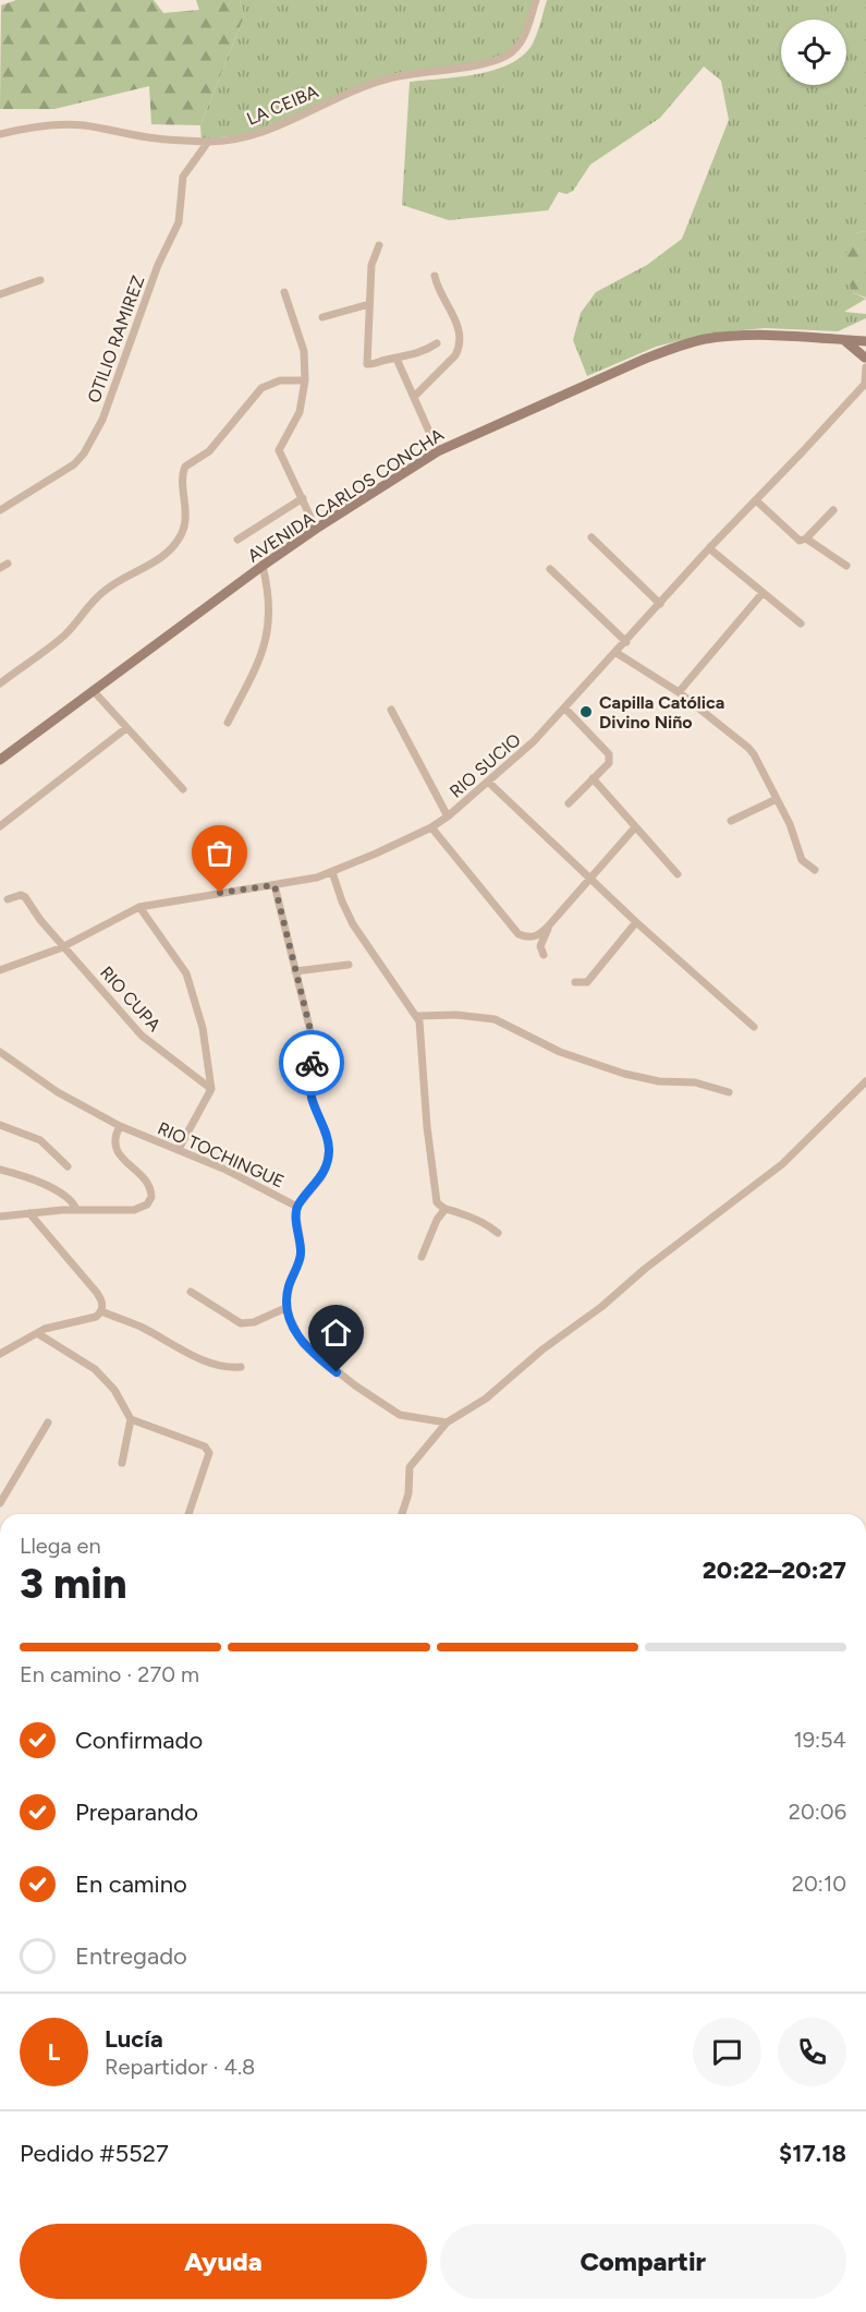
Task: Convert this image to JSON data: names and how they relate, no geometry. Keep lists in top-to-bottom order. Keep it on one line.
{"streets":{"street":["LA CEIBA","OTILIO RAMIREZ","AVENIDA CARLOS CONCHA","RIO SUCIO","RIO CUPA","RIO TOCHINGUE"]},"crossings":[["LA CEIBA","OTILIO RAMIREZ"],["RIO SUCIO","RIO CUPA"]],"places":["Capilla Católica Divino Niño"],"page":{"heading":["3 min","Llega en","20:22–20:27"],"panel":["Lucía","Repartidor · 4.8","Pedido #5527","$17.18"],"bar":"En camino · 270 m","list":[["Confirmado","19:54"],["Preparando","20:06"],["En camino","20:10"],"Entregado"],"round":"L","buttons":["Ayuda","Compartir"]}}
